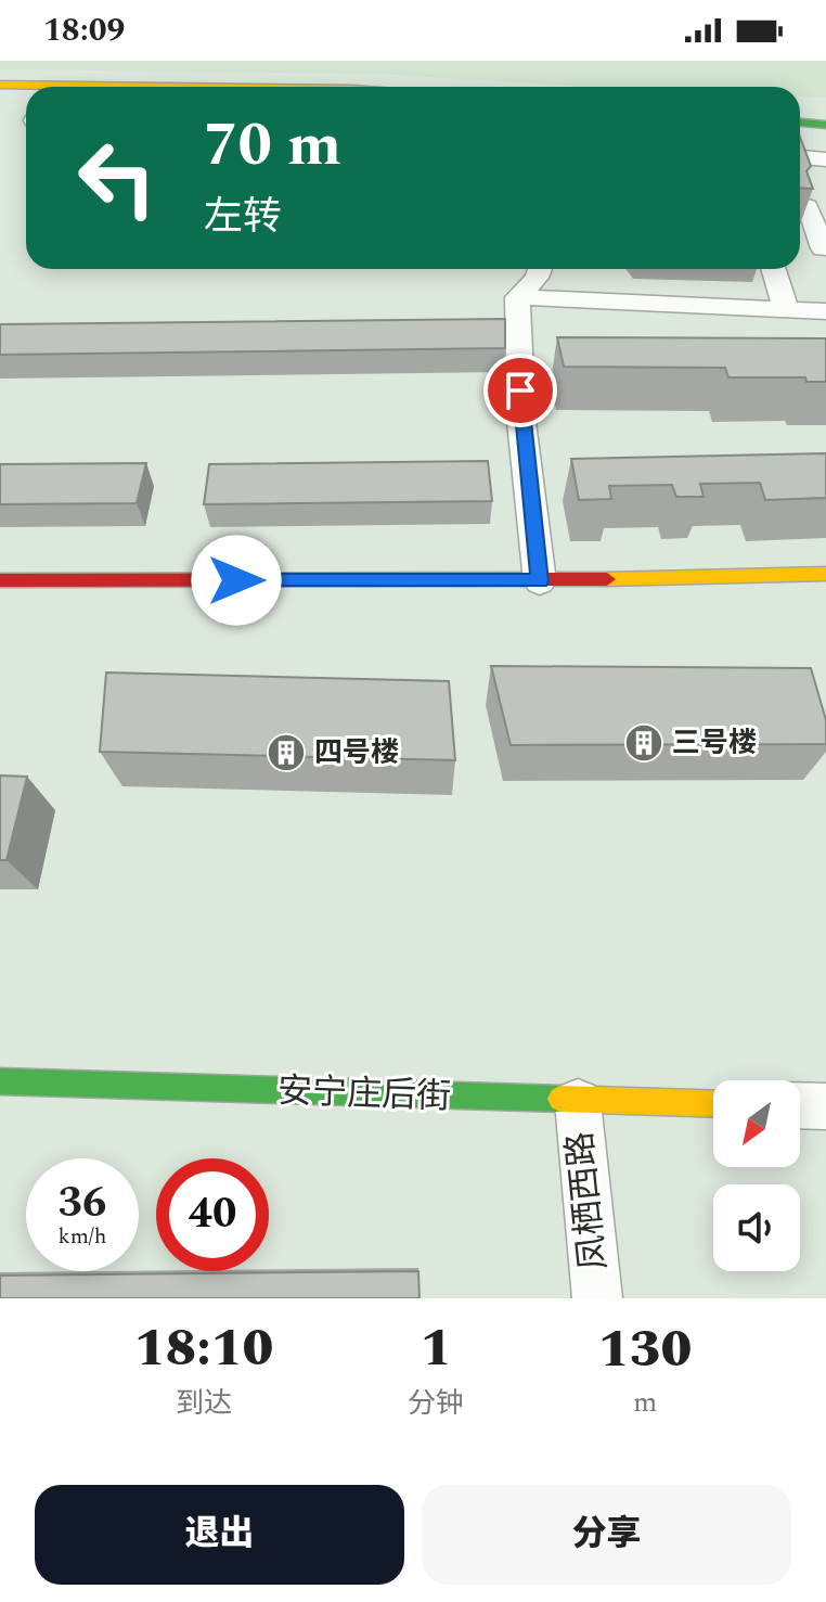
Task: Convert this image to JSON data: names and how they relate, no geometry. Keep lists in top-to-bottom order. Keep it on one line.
{"streets":{"street":["安宁庄后街","凤栖西路"]},"crossings":[["安宁庄后街","凤栖西路"]],"places":{"building":["三号楼","四号楼"]},"north":"bottom left","page":{"status":"18:09","turn":["70 m","左转"],"speed":"36 km/h","limit":"40","eta":["18:10","到达","1","分钟","130","m"],"buttons":["退出","分享"]}}
